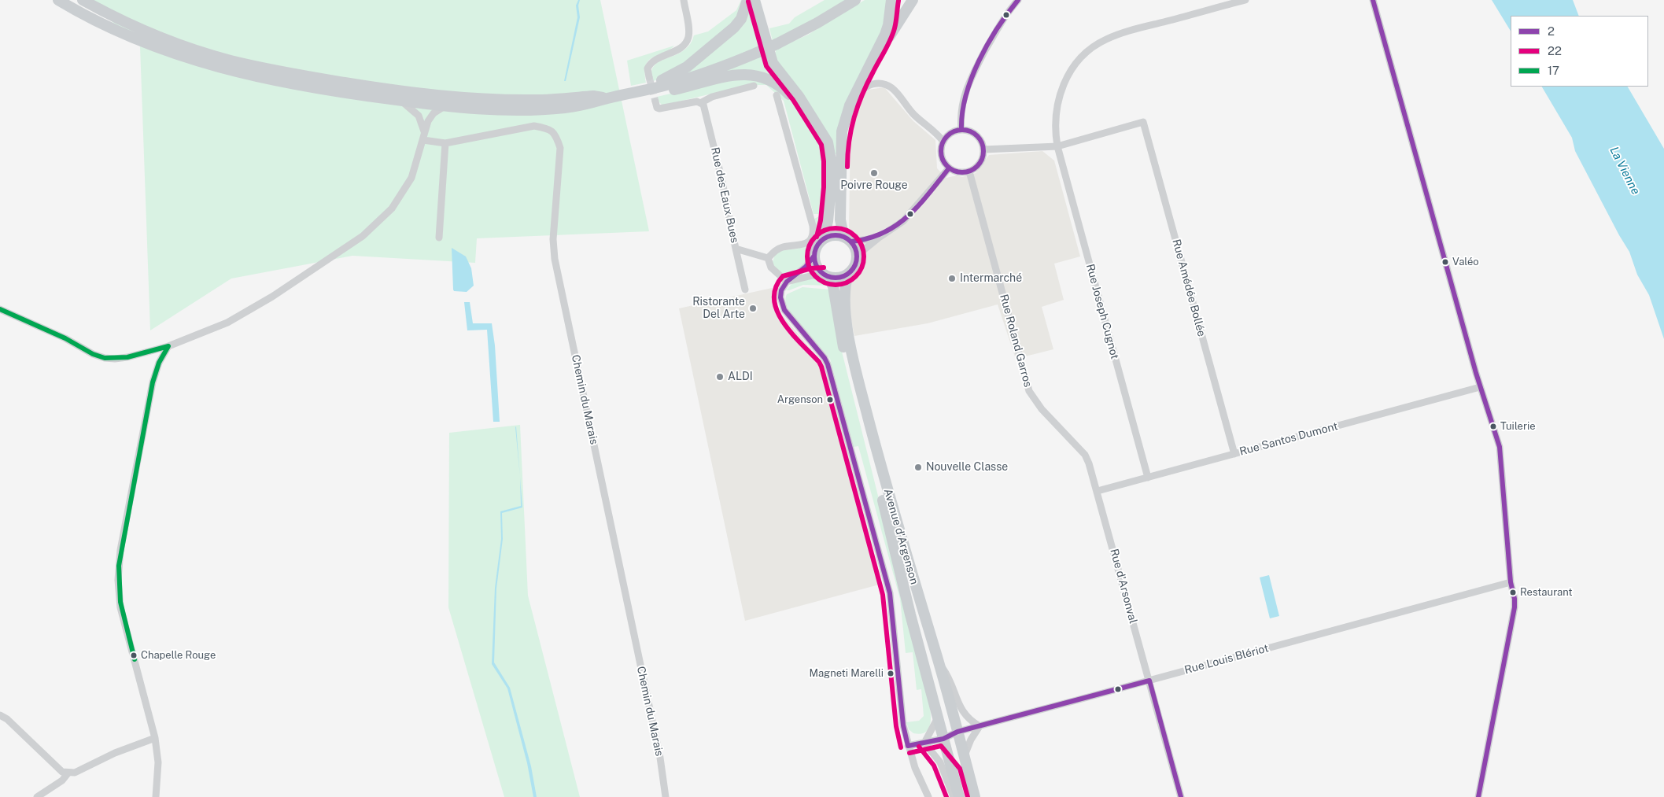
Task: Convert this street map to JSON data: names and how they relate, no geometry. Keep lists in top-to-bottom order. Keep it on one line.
{"streets":{"main road":["Avenue d'Argenson"],"street":["Rue des Eaux Bues","Rue Amédée Bollée","Rue Joseph Cugnot","Rue Roland Garros","Chemin du Marais","Rue Santos Dumont","Rue d'Arsonval","Rue Louis Blériot"]},"crossings":[["Rue Amédée Bollée","Rue Joseph Cugnot"],["Rue Amédée Bollée","Rue Santos Dumont"],["Rue Joseph Cugnot","Rue Santos Dumont"],["Rue Roland Garros","Rue Santos Dumont"],["Rue Roland Garros","Rue d'Arsonval"],["Rue Santos Dumont","Rue d'Arsonval"],["Avenue d'Argenson","Rue Louis Blériot"],["Rue d'Arsonval","Rue Louis Blériot"]],"water":["La Vienne"],"places":["Poivre Rouge","Valéo","Intermarché","Ristorante Del Arte","ALDI","Argenson","Tuilerie","Nouvelle Classe","Restaurant","Chapelle Rouge","Magneti Marelli"],"lines":["transit line 2","transit line 22","transit line 17"],"legend":["2","22","17"]}
